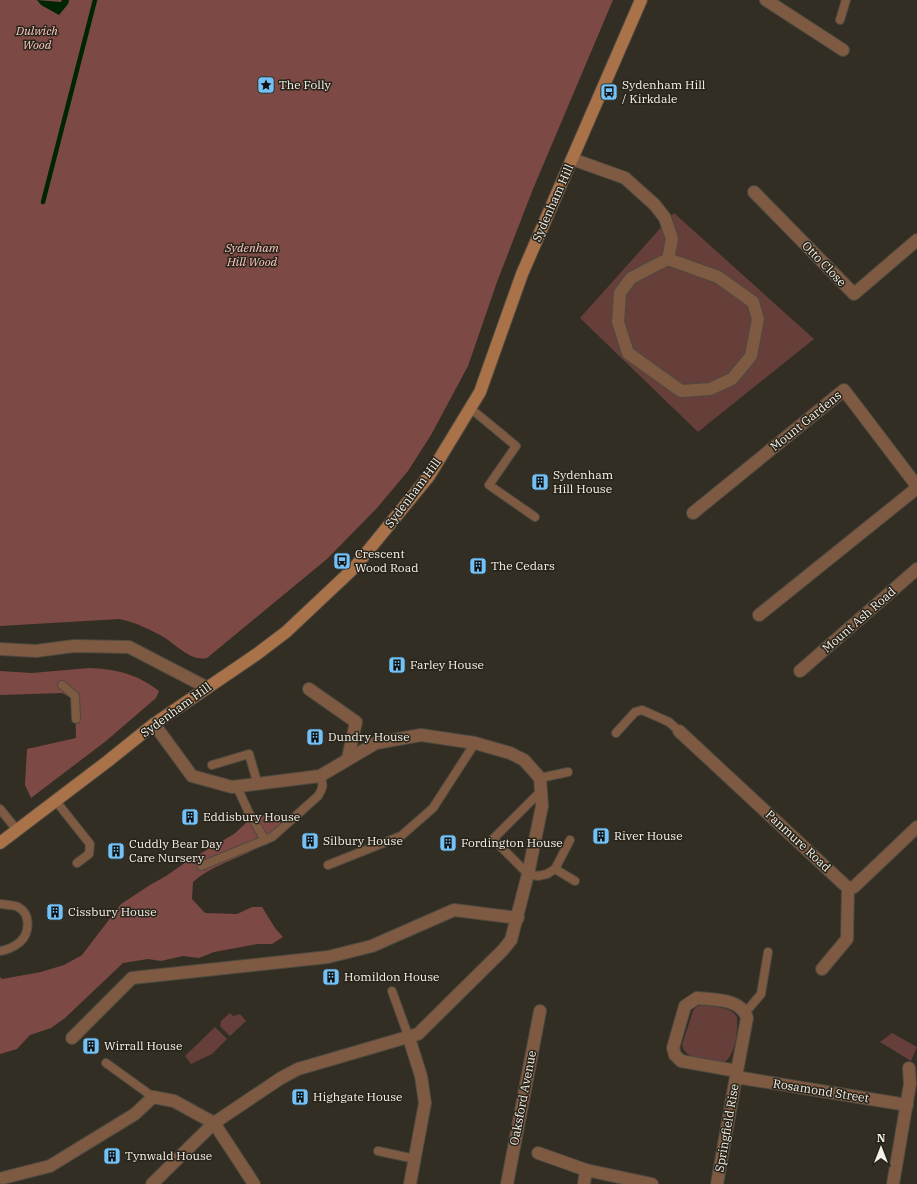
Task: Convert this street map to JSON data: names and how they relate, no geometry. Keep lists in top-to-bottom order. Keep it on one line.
{"streets":{"street":["Sydenham Hill","Otto Close","Mount Gardens","Mount Ash Road","Panmure Road","Rosamond Street","Oaksford Avenue","Springfield Rise"]},"crossings":[["Rosamond Street","Springfield Rise"]],"parks":["Dulwich Wood","Sydenham Hill Wood"],"places":{"place":["The Folly"],"bus stop":["Sydenham Hill / Kirkdale","Crescent Wood Road"],"building":["Sydenham Hill House","The Cedars","Farley House","Dundry House","Eddisbury House","River House","Silbury House","Fordington House","Cuddly Bear Day Care Nursery","Cissbury House","Homildon House","Wirrall House","Highgate House","Tynwald House"]},"north":"top"}
